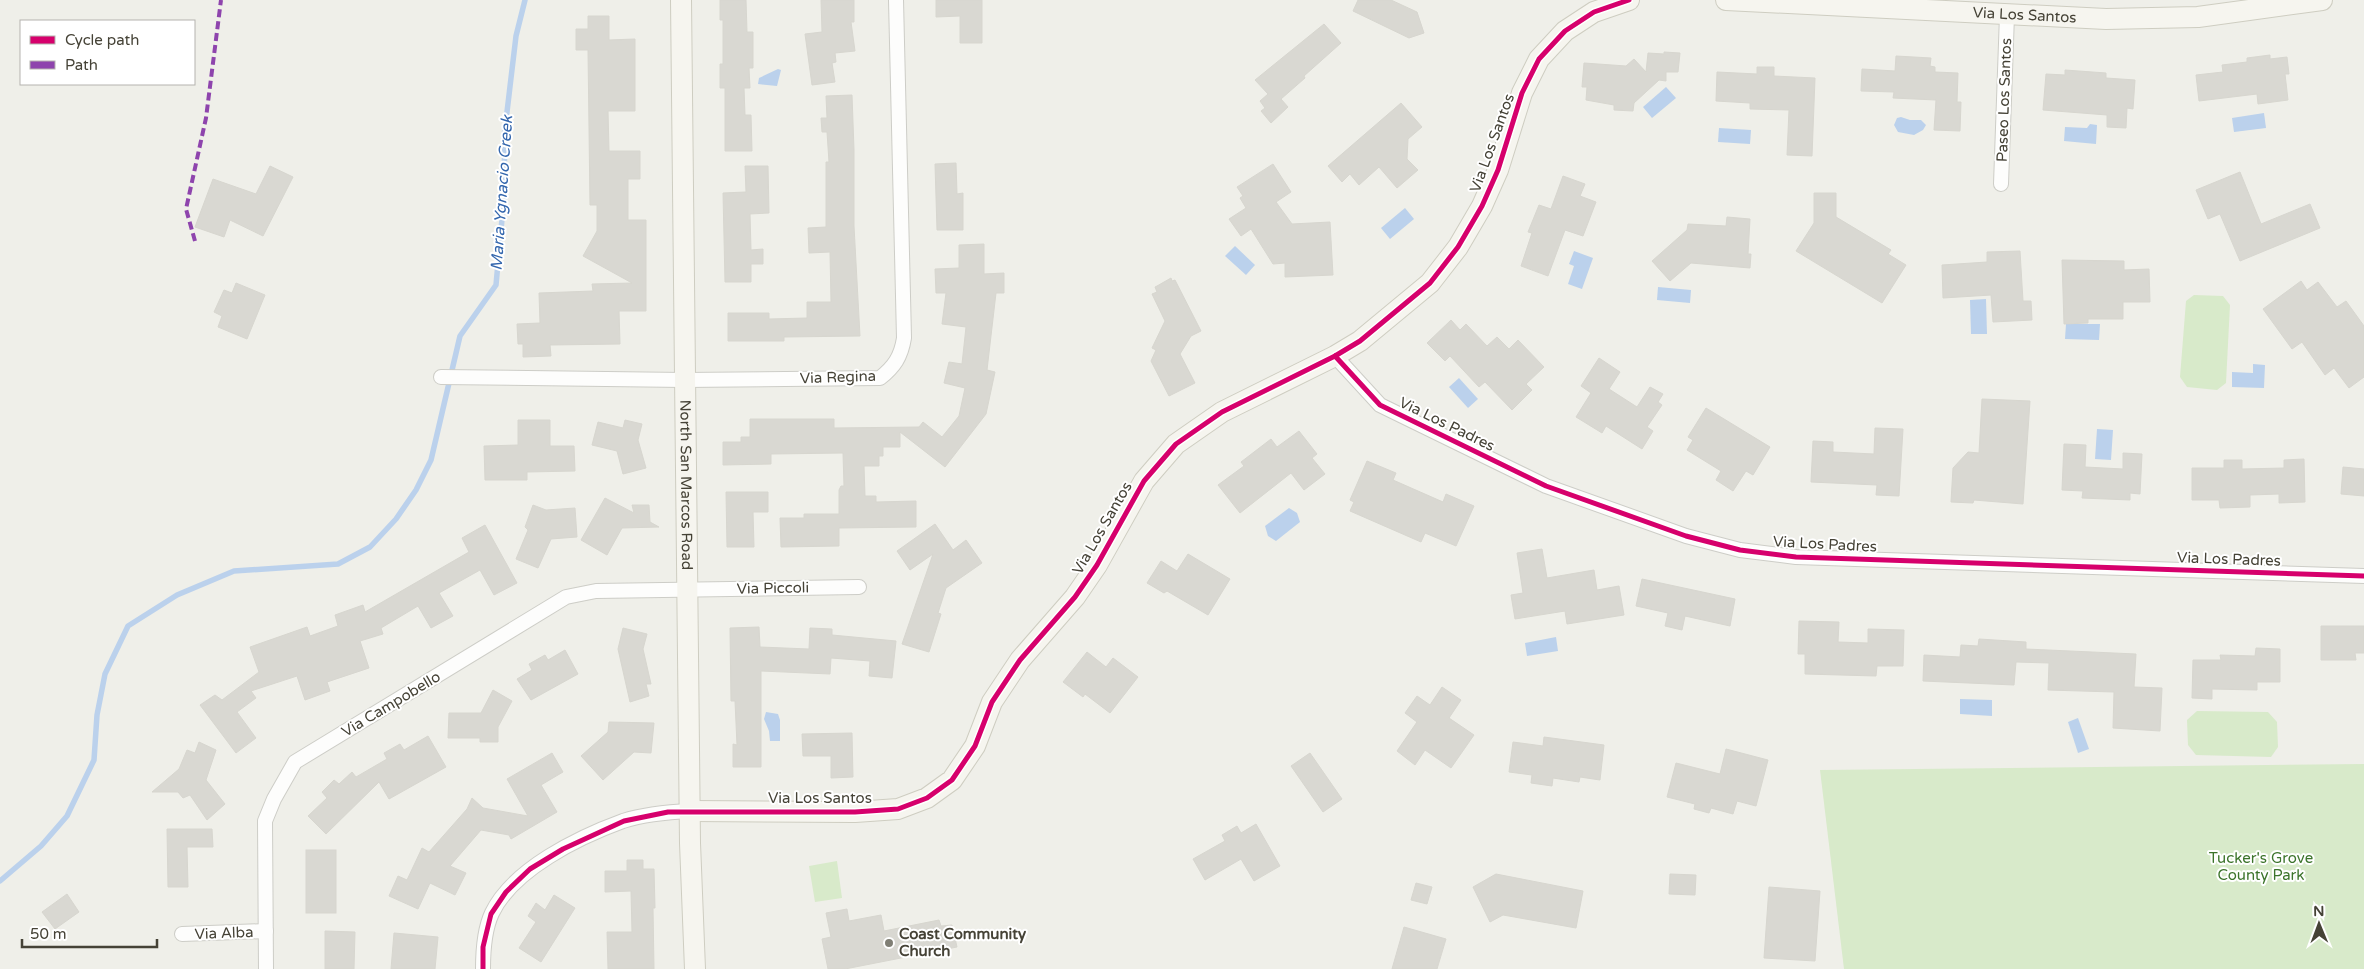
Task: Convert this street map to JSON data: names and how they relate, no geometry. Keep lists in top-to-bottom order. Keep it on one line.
{"streets":{"street":["Via Los Santos","Paseo Los Santos","Via Regina","Via Los Padres","North San Marcos Road","Via Piccoli","Via Campobello","Via Alba"]},"crossings":[["Via Los Santos","Paseo Los Santos"],["Via Los Santos","Via Los Padres"],["Via Los Santos","North San Marcos Road"],["Via Regina","North San Marcos Road"],["North San Marcos Road","Via Piccoli"],["North San Marcos Road","Via Campobello"],["Via Piccoli","Via Campobello"],["Via Campobello","Via Alba"]],"water":["Maria Ygnacio Creek"],"parks":["Tucker's Grove County Park"],"places":["Coast Community Church"],"legend":["Cycle path","Path"],"scale_bar":"50 m","north":"top"}
